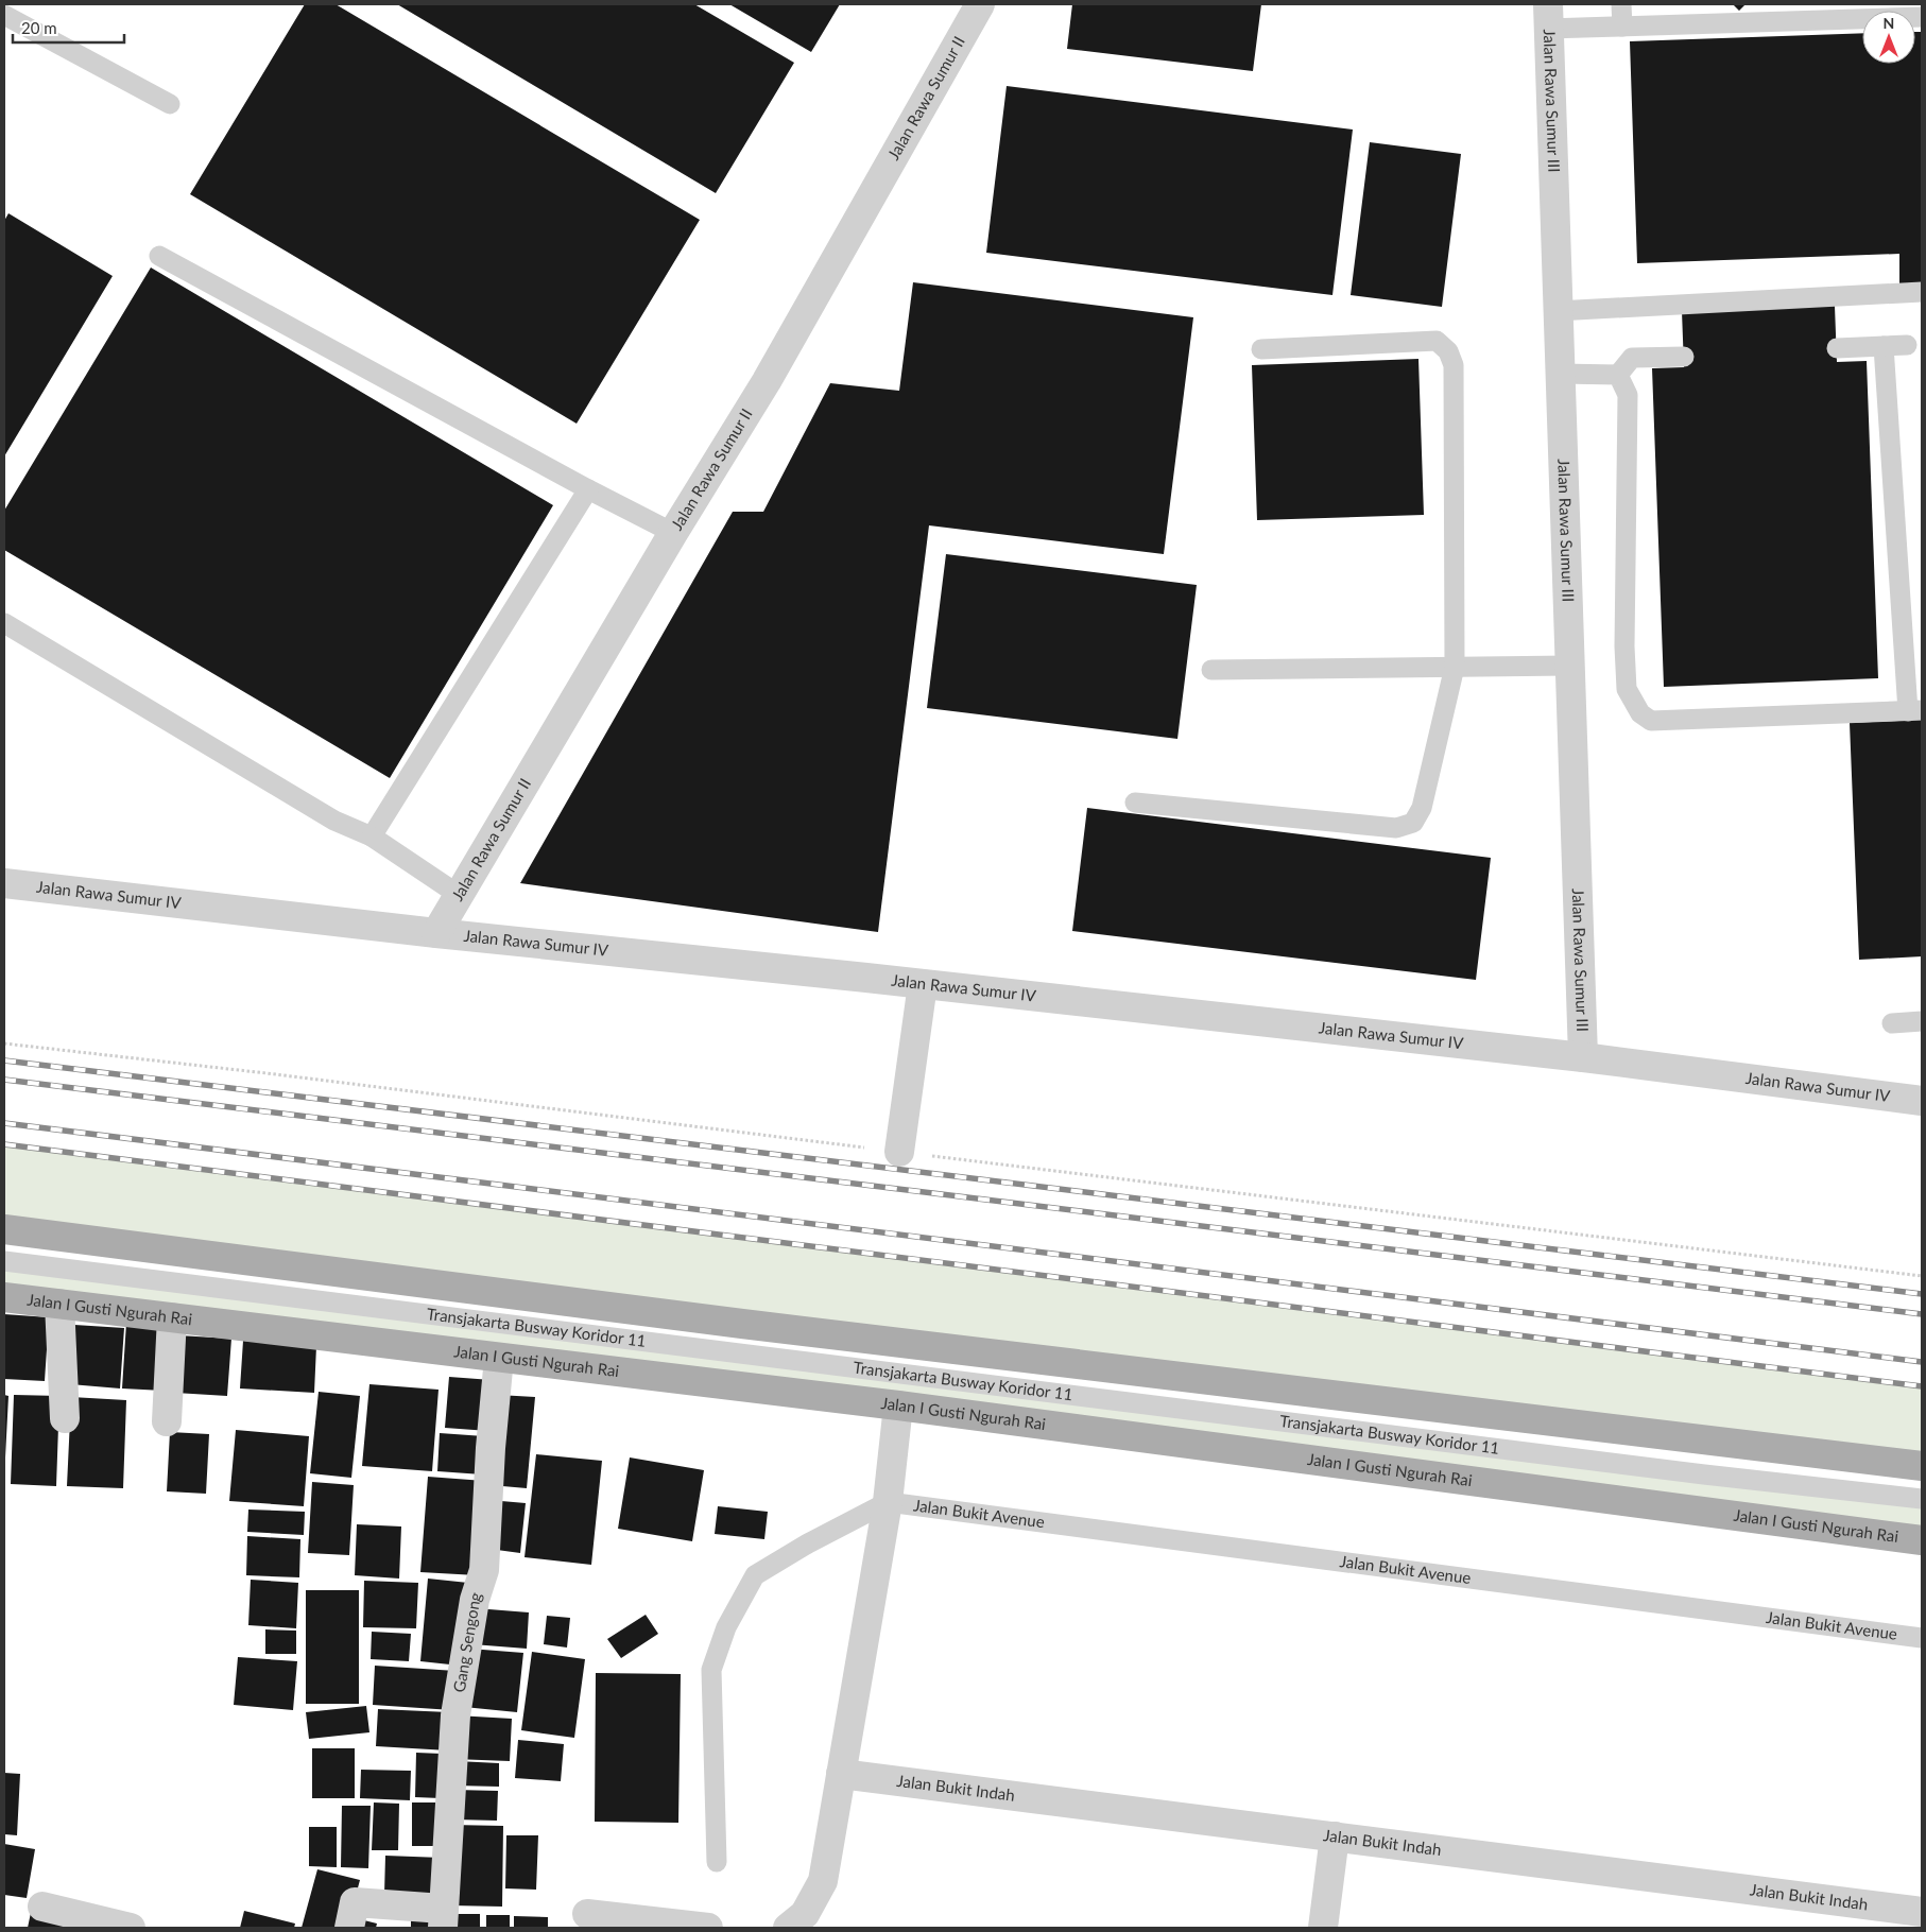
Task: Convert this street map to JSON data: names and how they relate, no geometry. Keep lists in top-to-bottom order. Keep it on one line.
{"streets":{"main road":["Jalan I Gusti Ngurah Rai"],"street":["Jalan Rawa Sumur II","Jalan Rawa Sumur III","Jalan Rawa Sumur IV","Gang Sengong","Jalan Bukit Indah"],"lane":["Transjakarta Busway Koridor 11","Jalan Bukit Avenue"]},"crossings":[["Jalan Rawa Sumur II","Jalan Rawa Sumur IV"],["Jalan Rawa Sumur III","Jalan Rawa Sumur IV"],["Jalan I Gusti Ngurah Rai","Gang Sengong"]],"scale_bar":"20 m","north":"top"}
